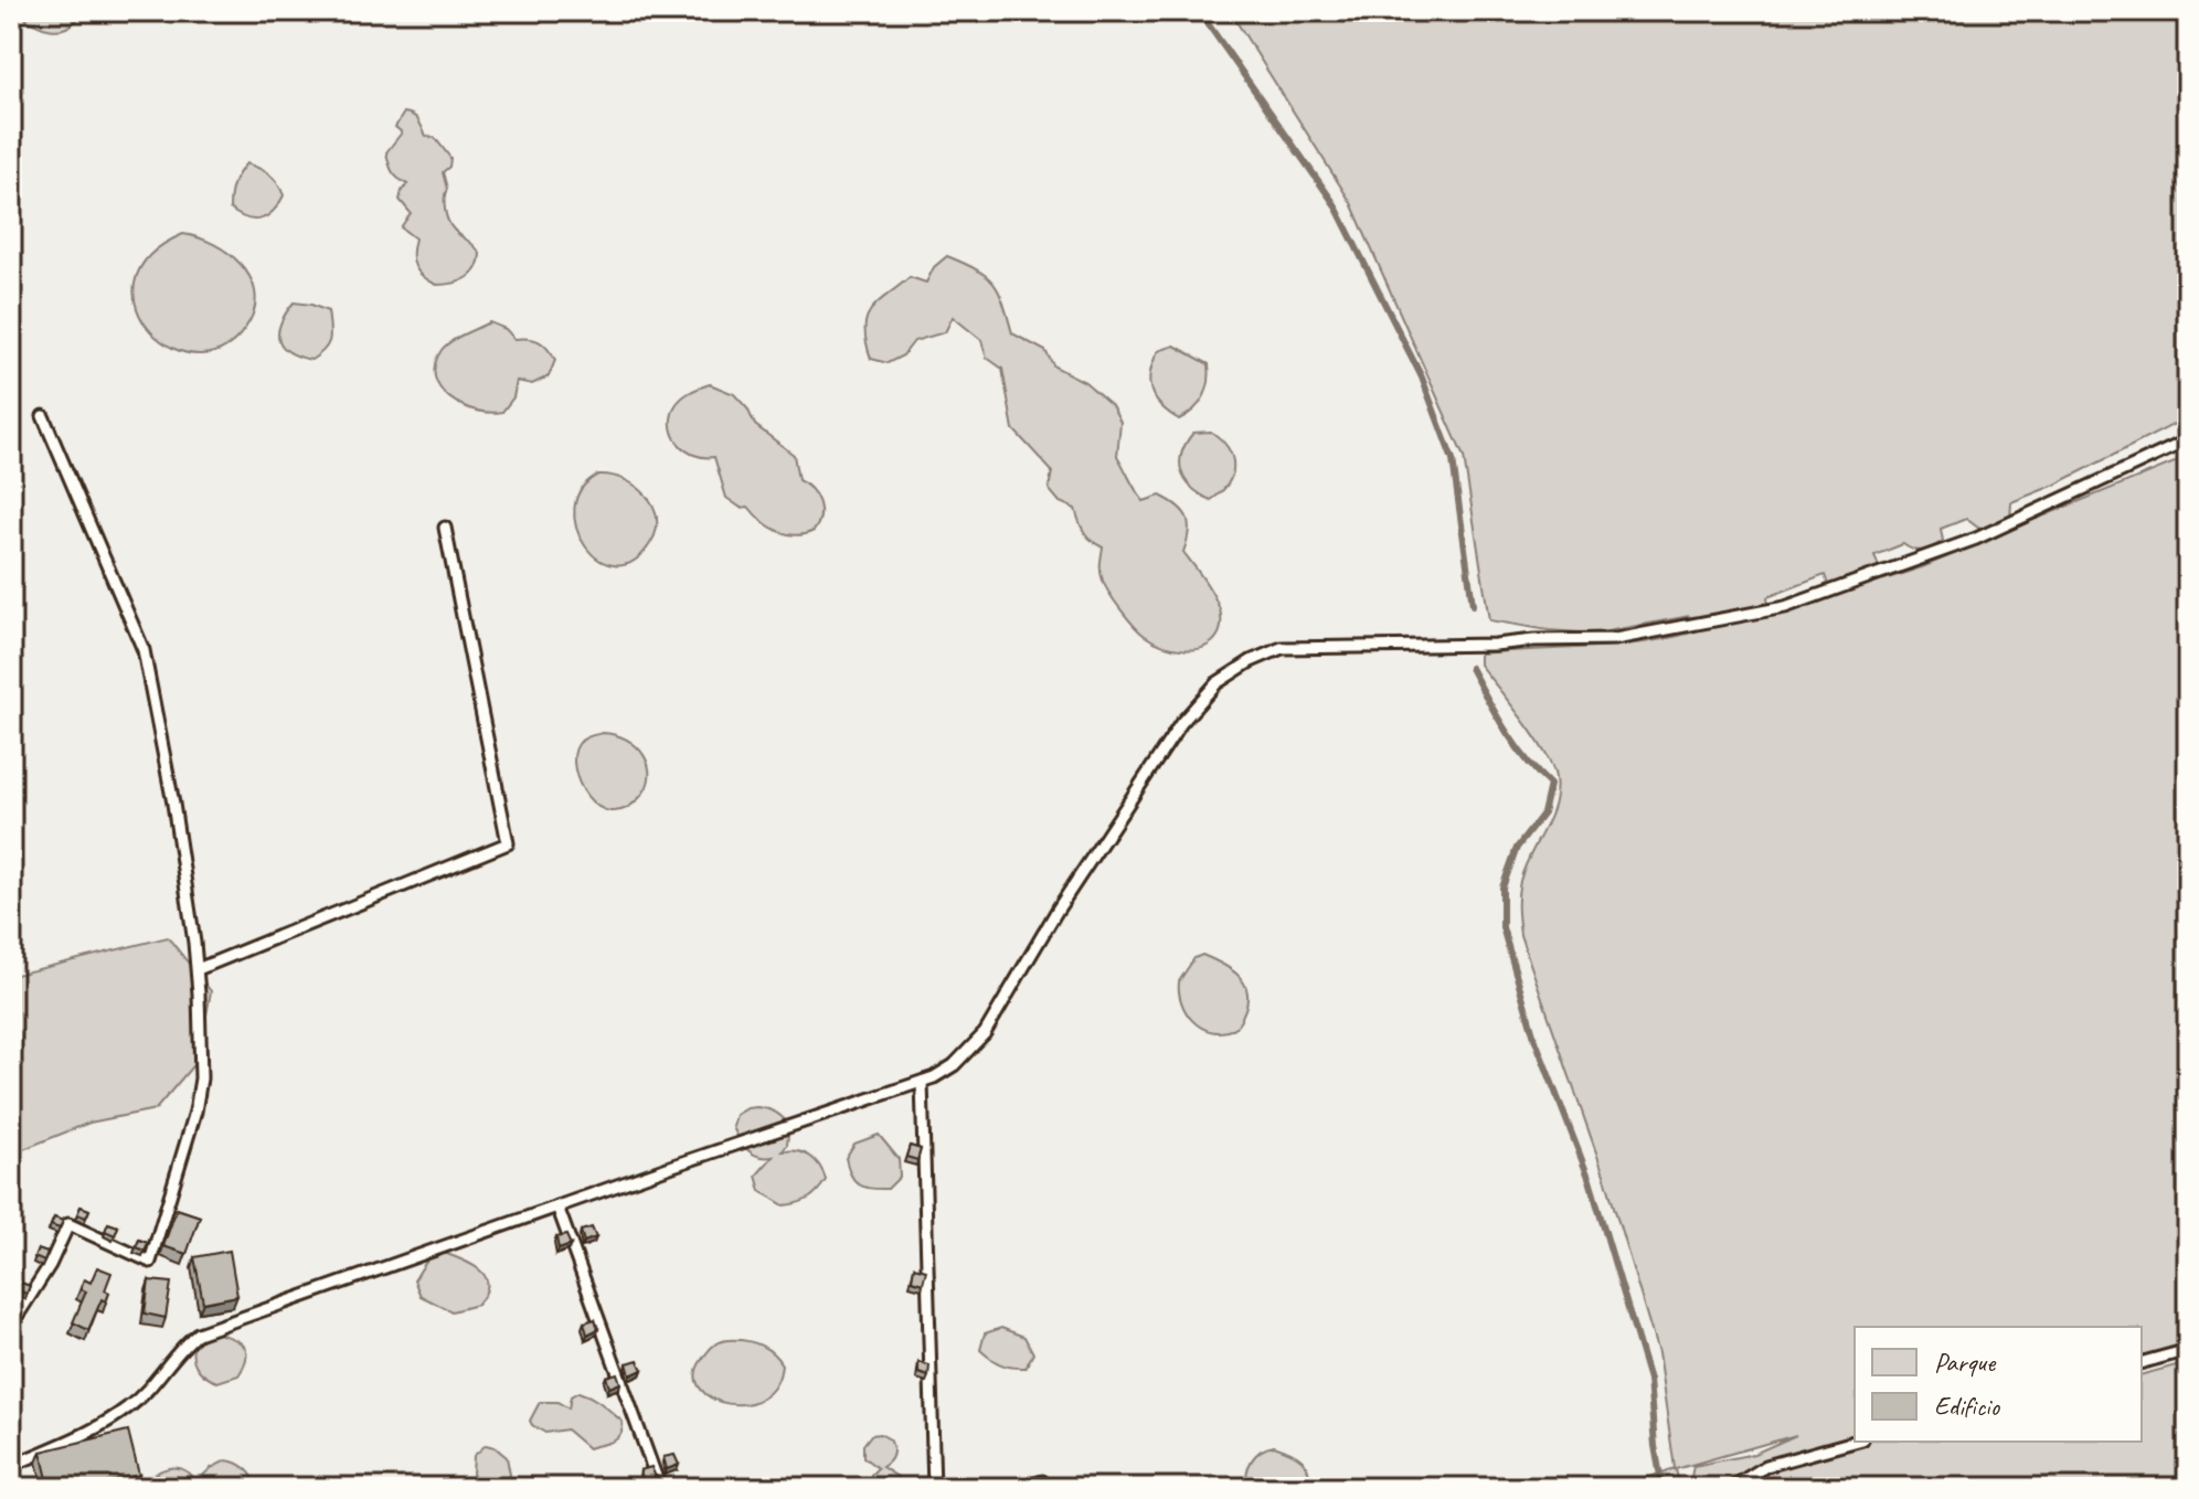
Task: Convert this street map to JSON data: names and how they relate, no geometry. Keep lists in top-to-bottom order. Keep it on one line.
{"legend":["Parque","Edificio"]}
